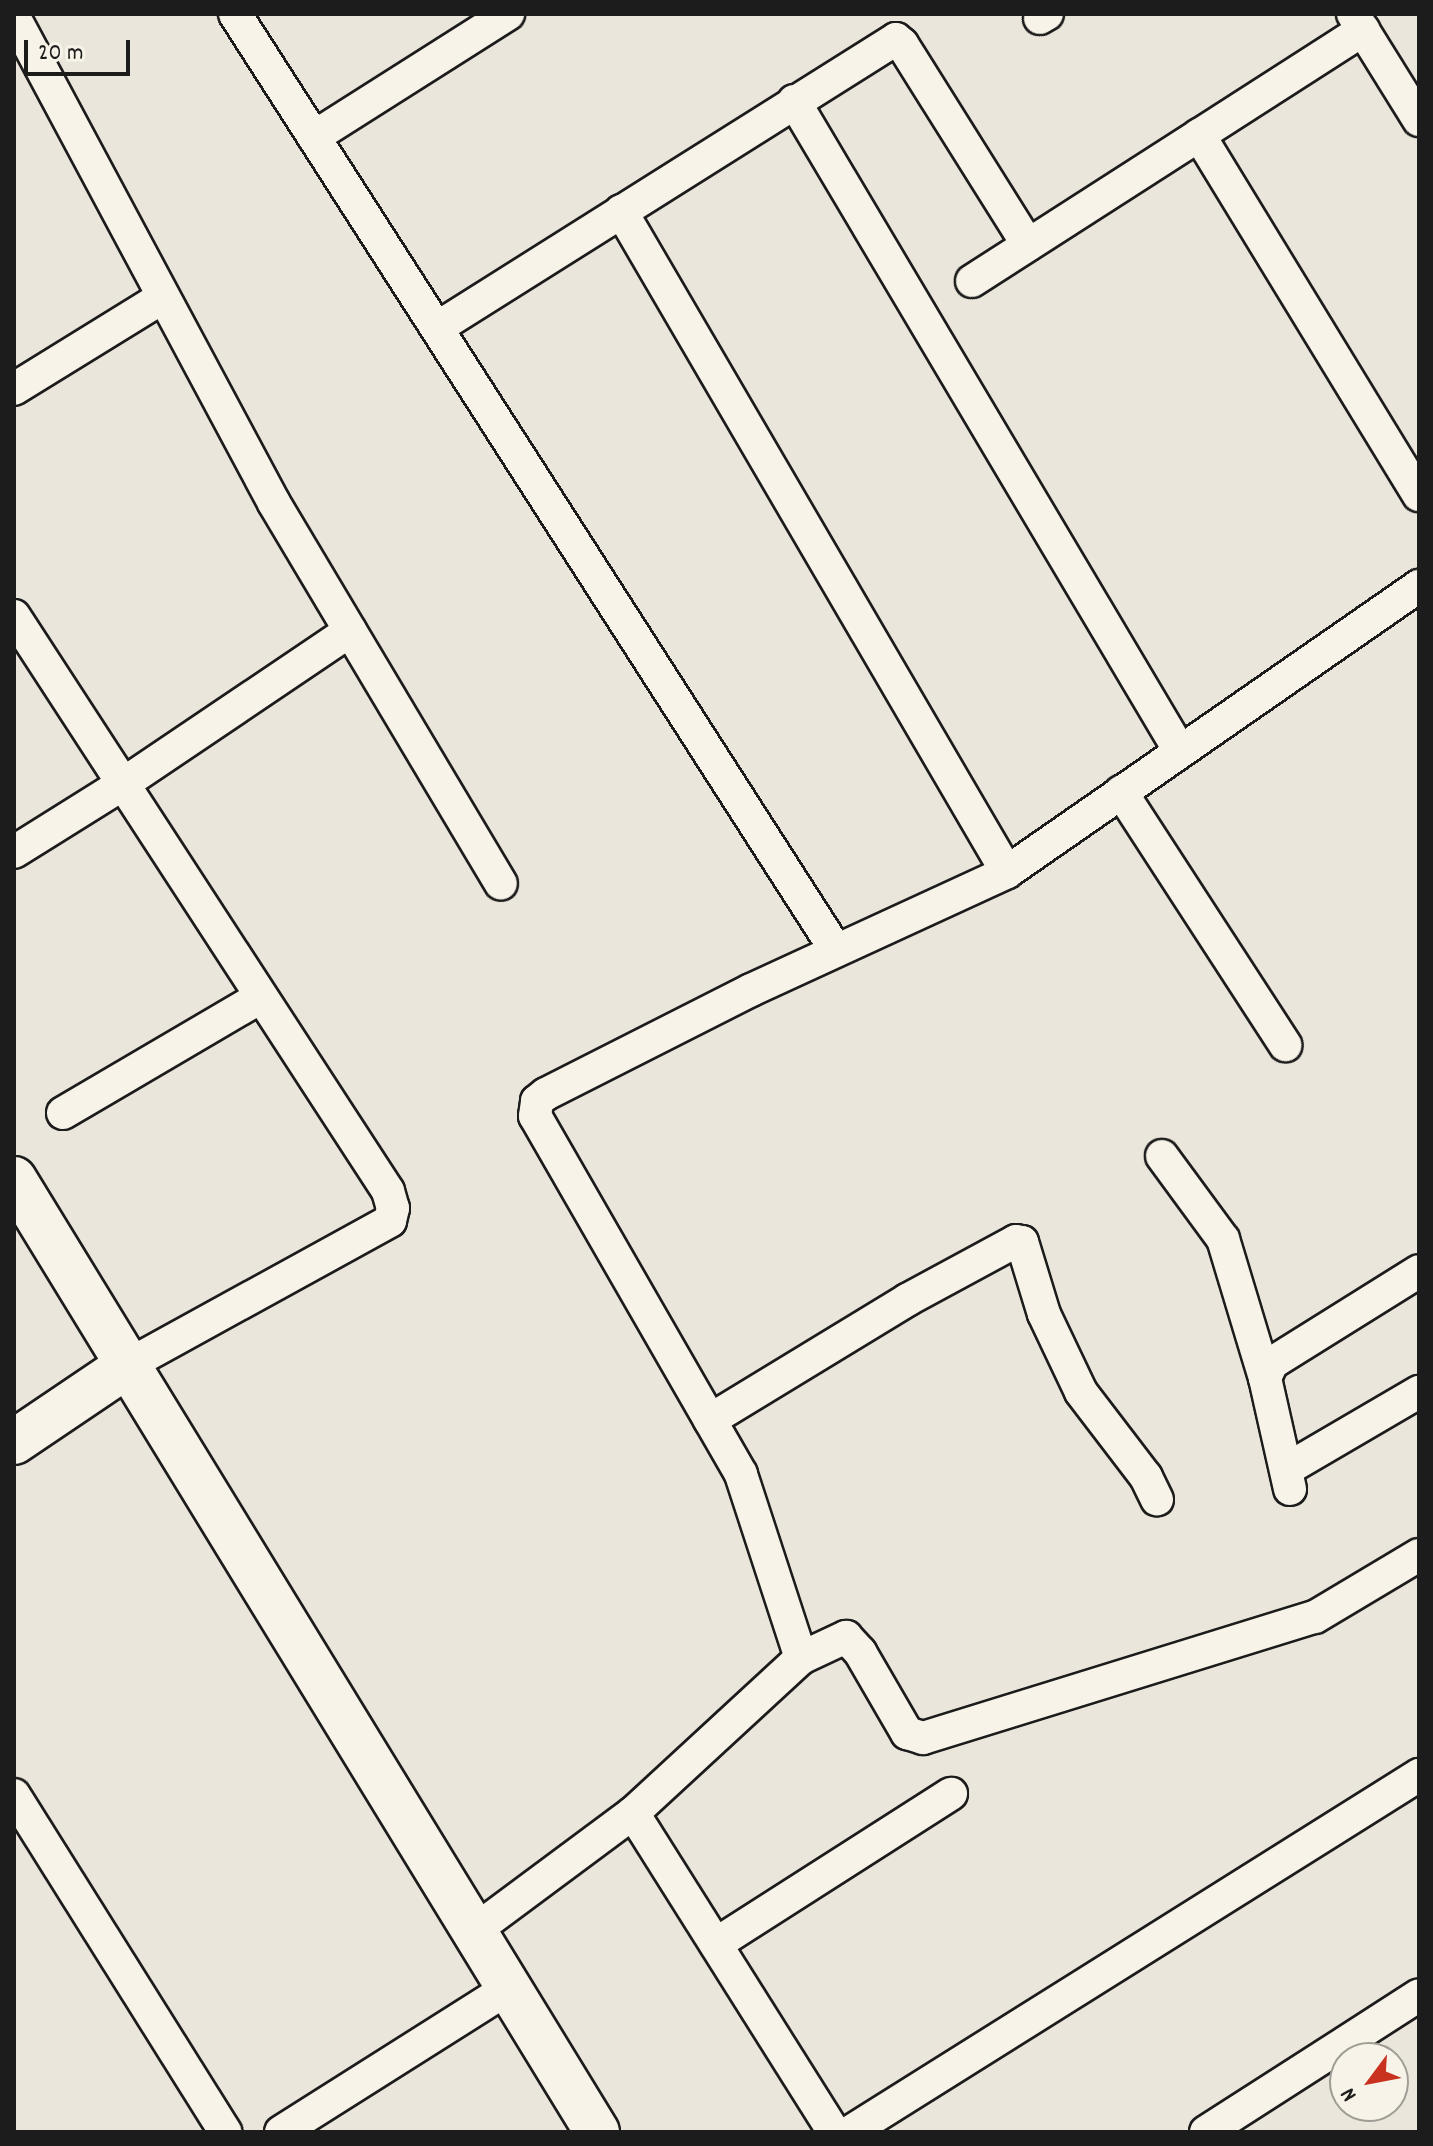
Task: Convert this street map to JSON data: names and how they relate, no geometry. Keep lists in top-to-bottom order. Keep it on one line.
{"scale_bar":"20 m","north":"bottom left"}
